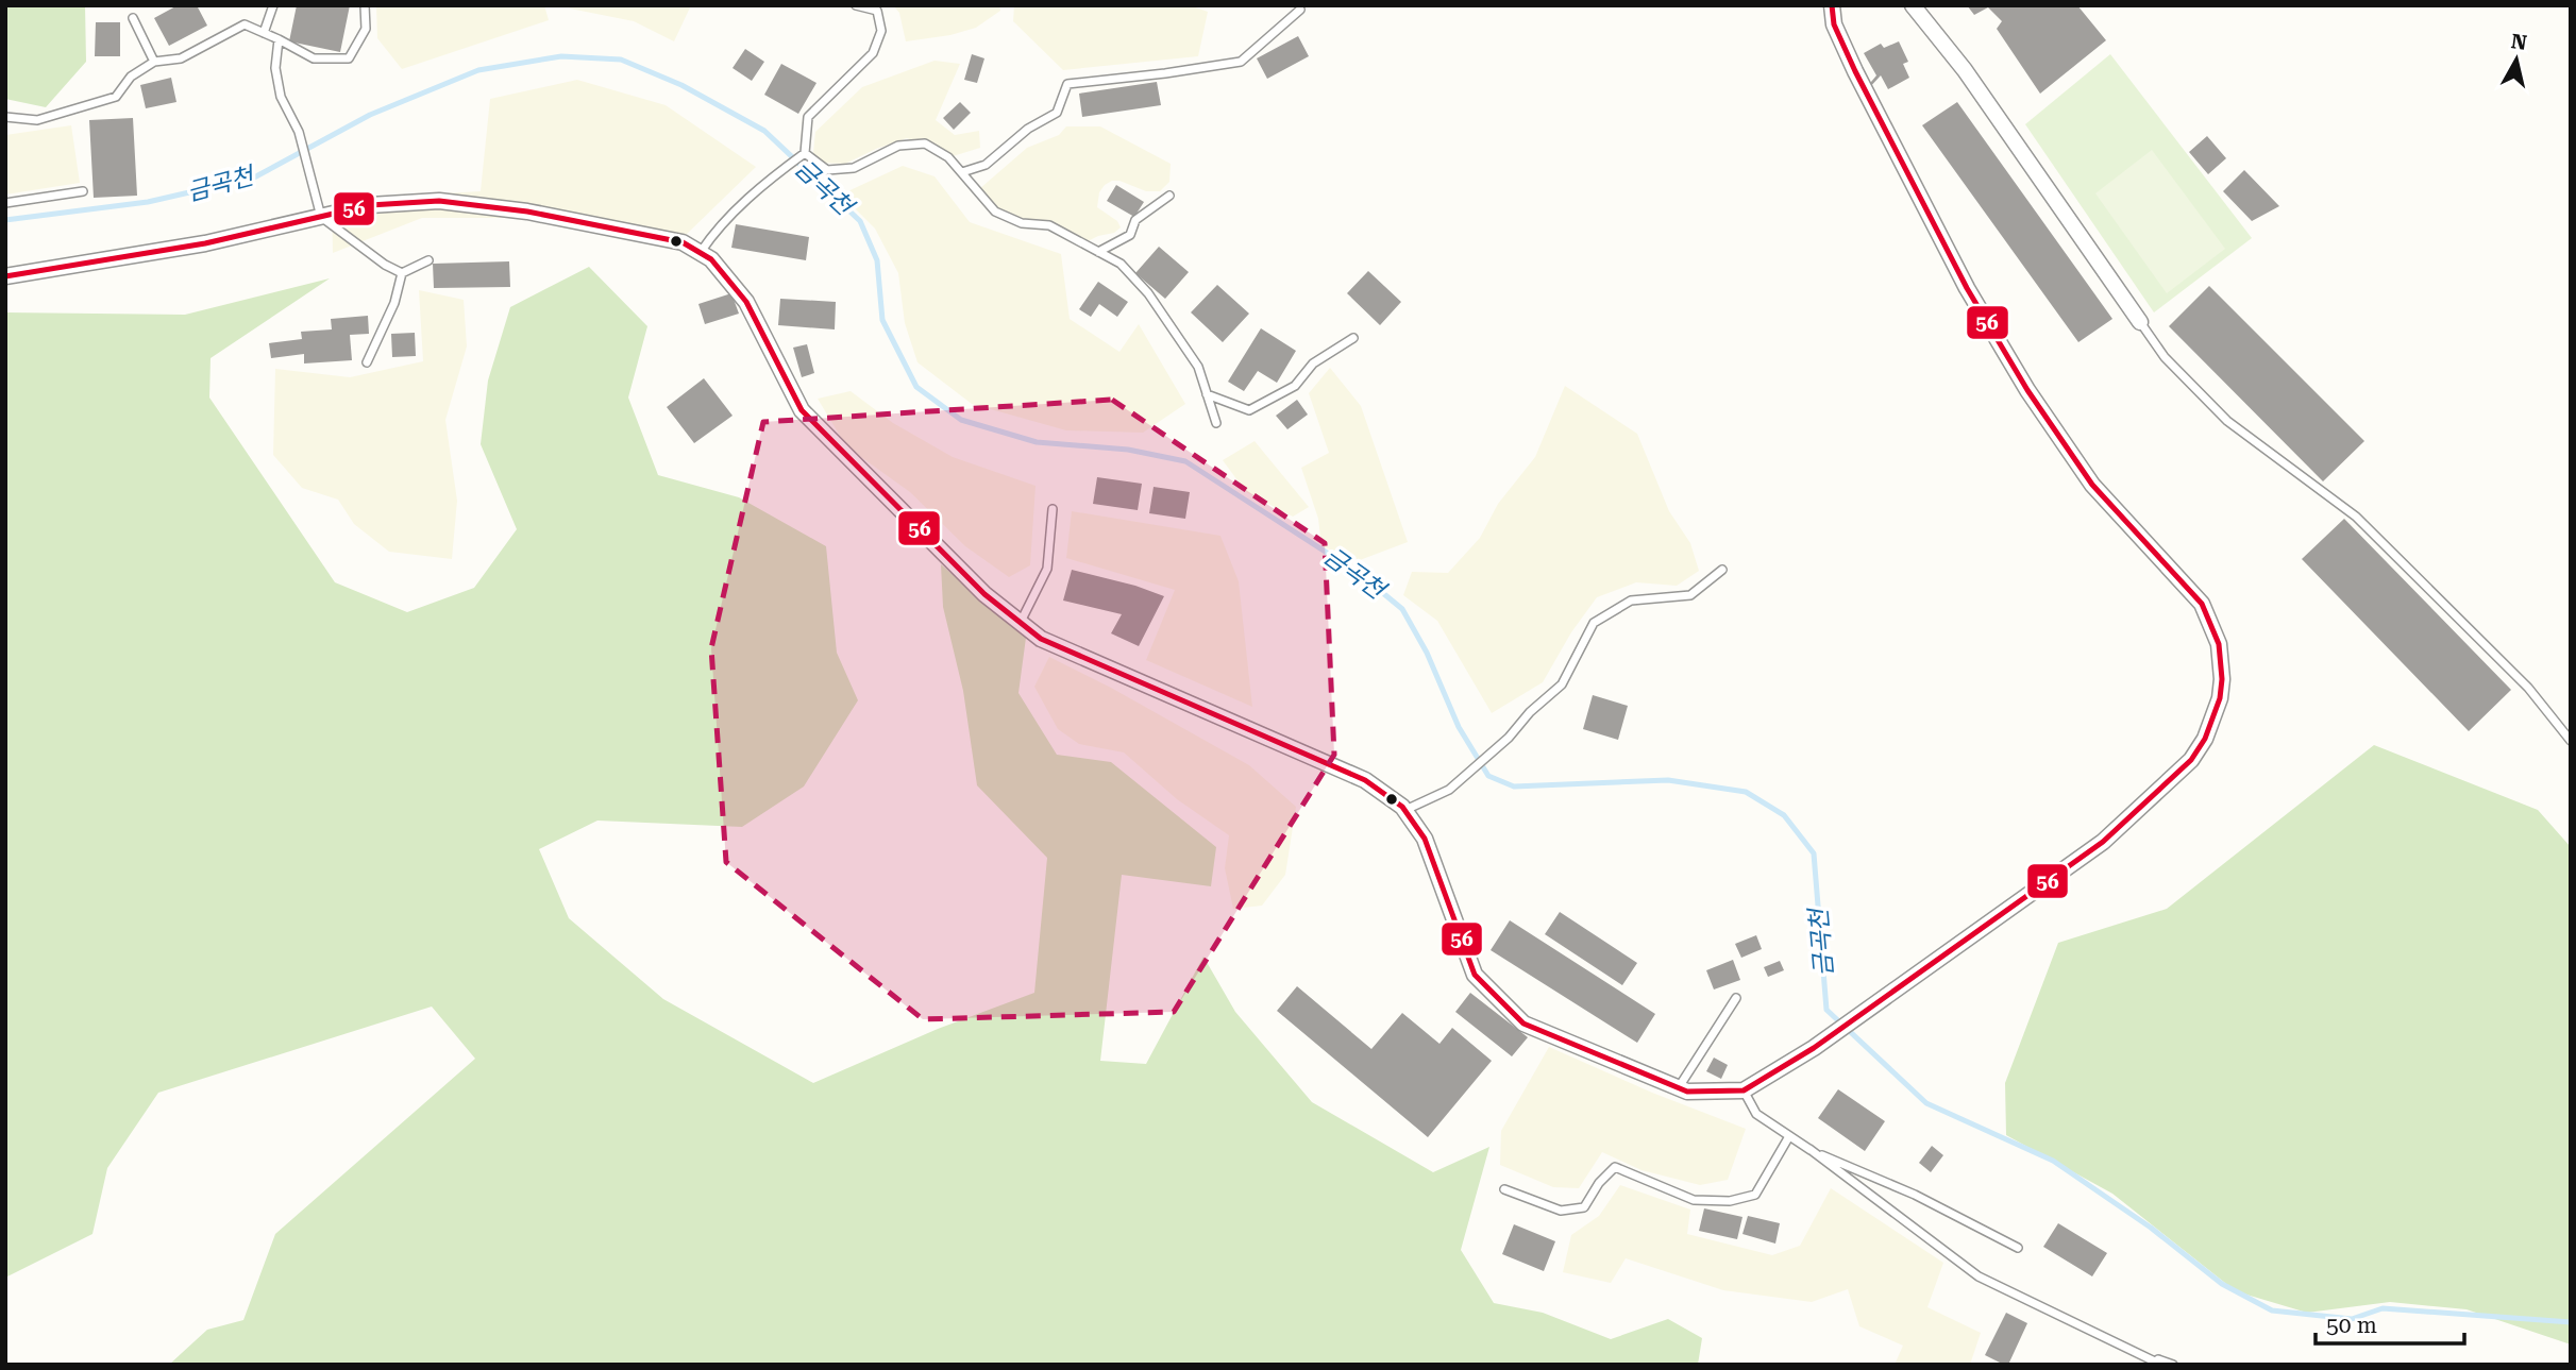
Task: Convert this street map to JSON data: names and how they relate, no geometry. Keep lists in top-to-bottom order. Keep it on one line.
{"water":["금곡천"],"lines":["transit line 56"],"scale_bar":"50 m","north":"top"}
